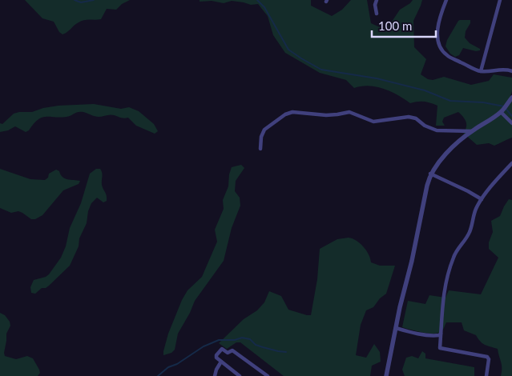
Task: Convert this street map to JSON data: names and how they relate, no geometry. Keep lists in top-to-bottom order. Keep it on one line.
{"scale_bar":"100 m"}
